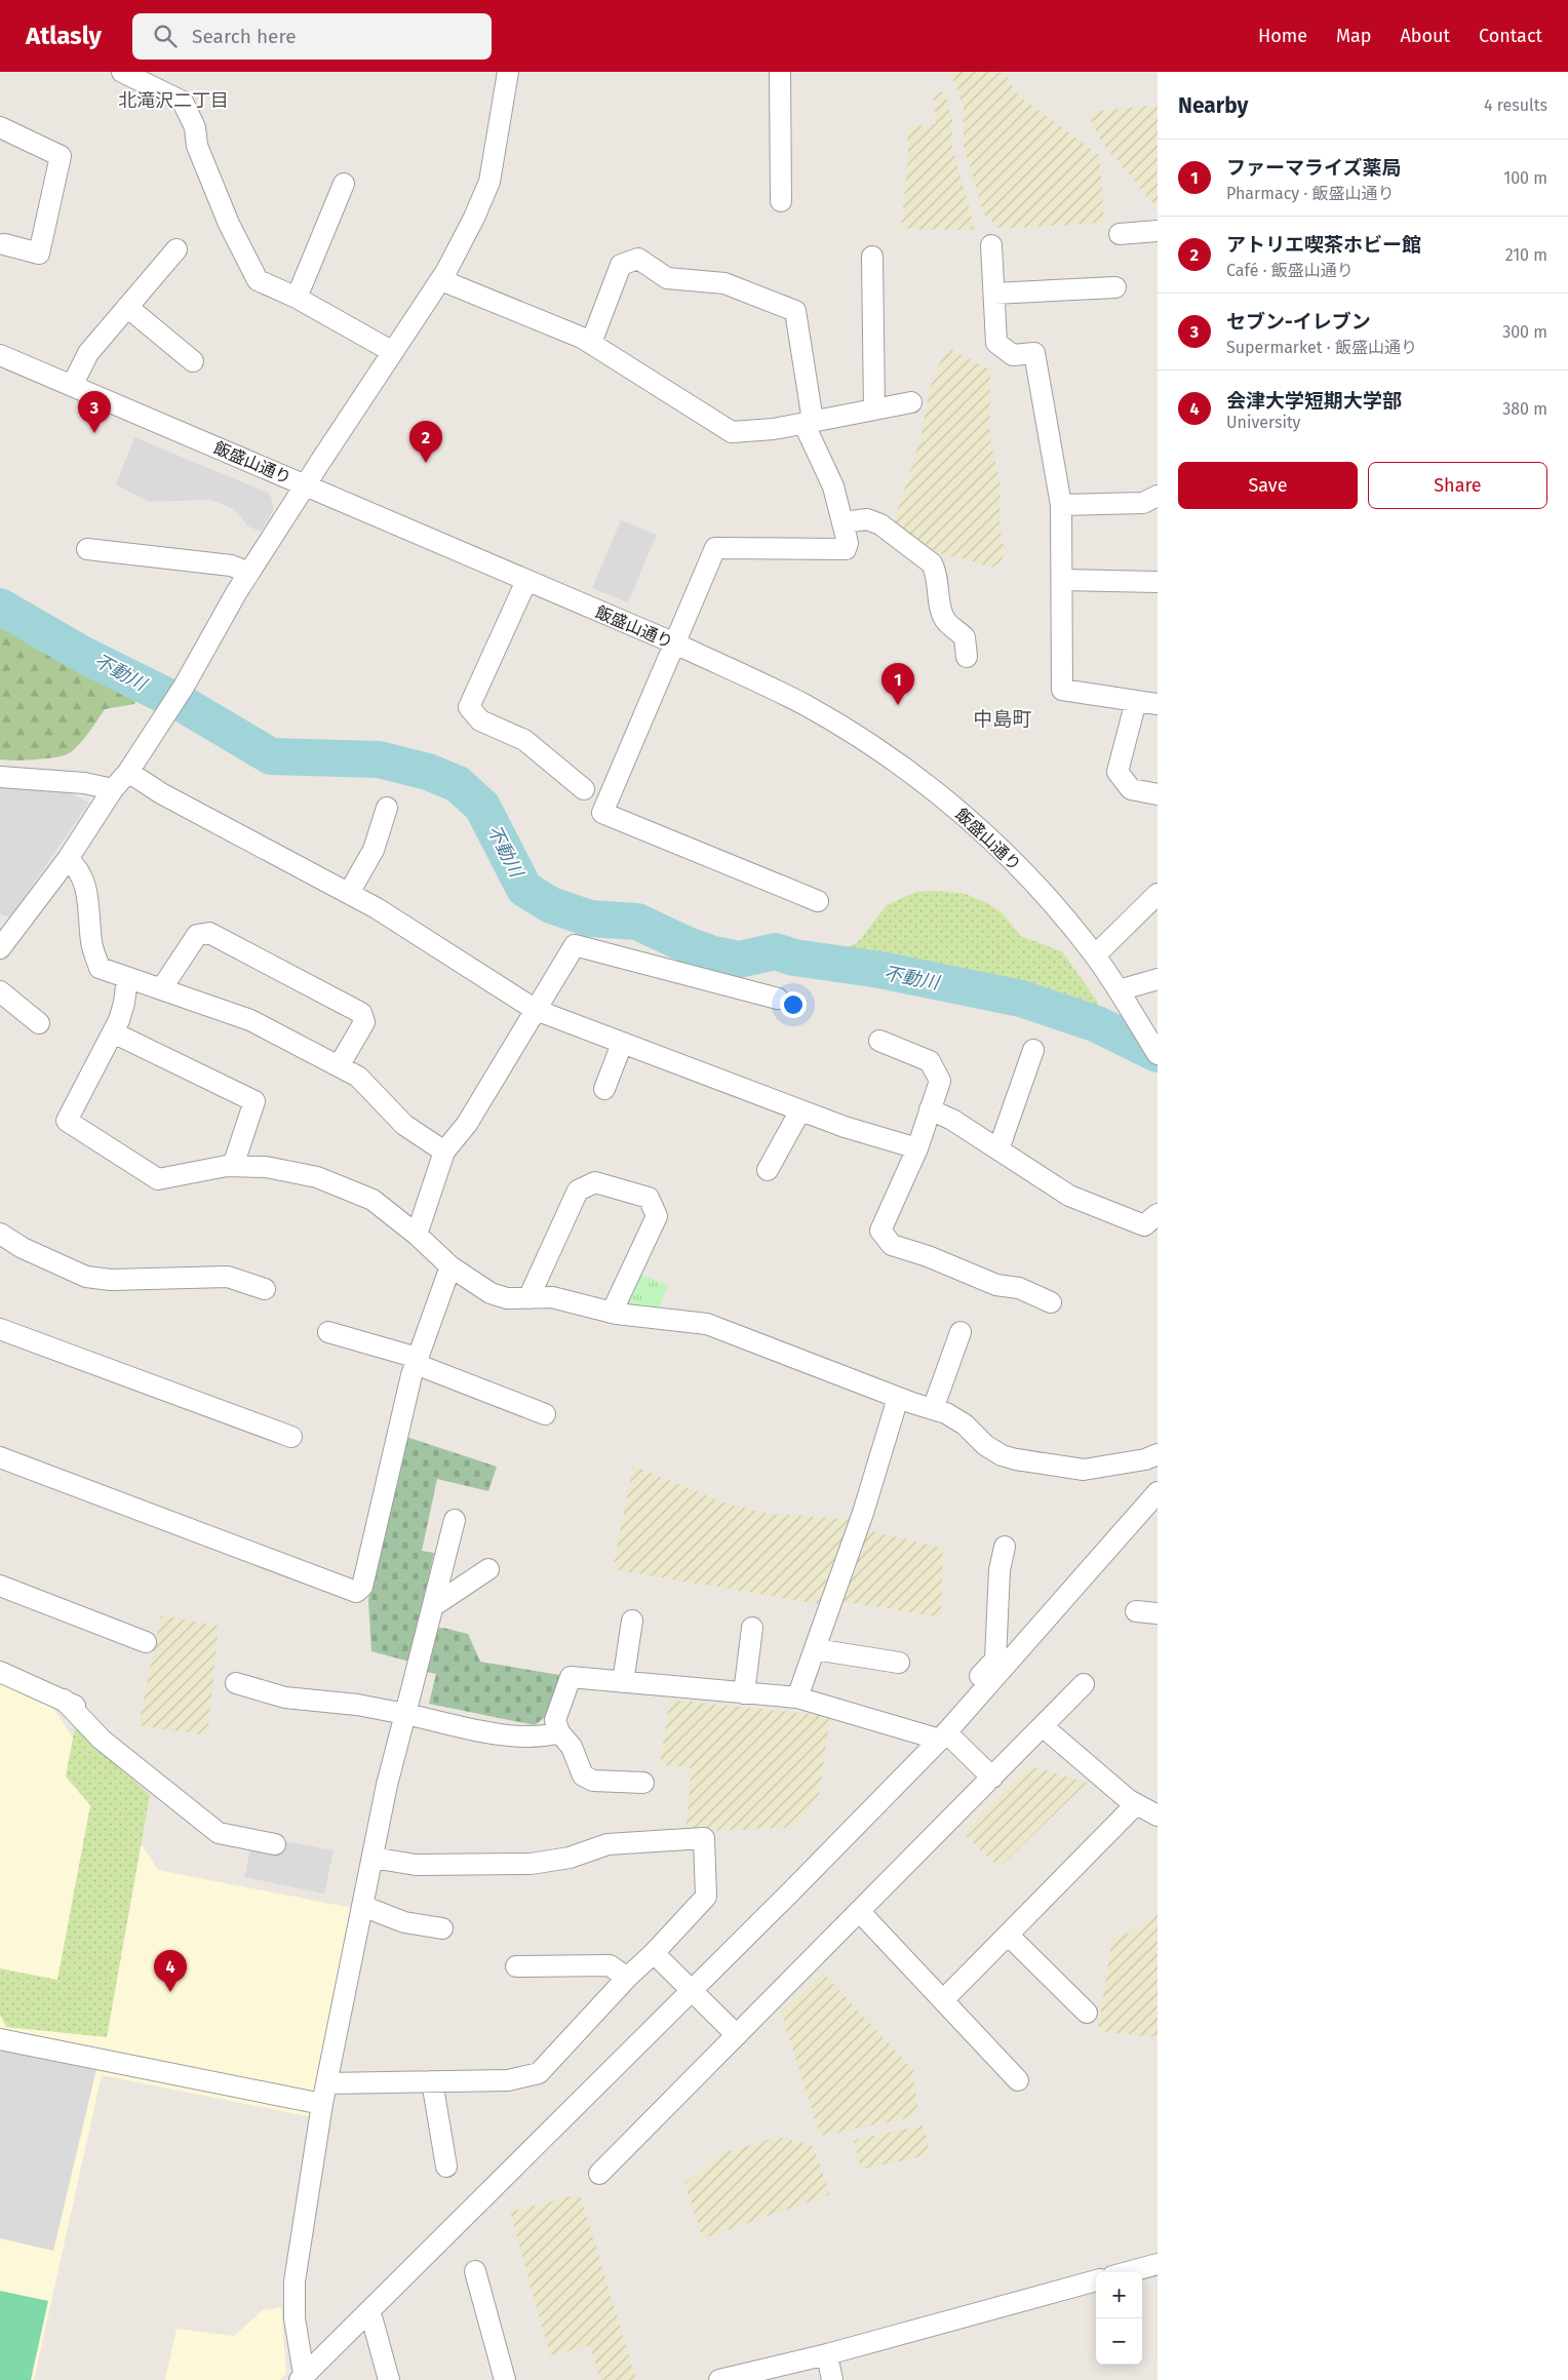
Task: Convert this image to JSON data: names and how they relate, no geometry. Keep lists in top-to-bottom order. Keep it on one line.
{"streets":{"street":["飯盛山通り"]},"districts":["北滝沢二丁目","中島町"],"water":["不動川"],"page":{"header":"Atlasly","search":"Search here","nav":["Home","Map","About","Contact"],"heading":["Nearby","4 results"],"list":[{"mark":"1","name":"ファーマライズ薬局","note":"Pharmacy · 飯盛山通り","value":"100 m"},{"mark":"2","name":"アトリエ喫茶ホビー館","note":"Café · 飯盛山通り","value":"210 m"},{"mark":"3","name":"セブン-イレブン","note":"Supermarket · 飯盛山通り","value":"300 m"},{"mark":"4","name":"会津大学短期大学部","note":"University","value":"380 m"}],"pins":["3","2","1","4"],"buttons":["Save","Share"],"map_buttons":["+","−"]}}
